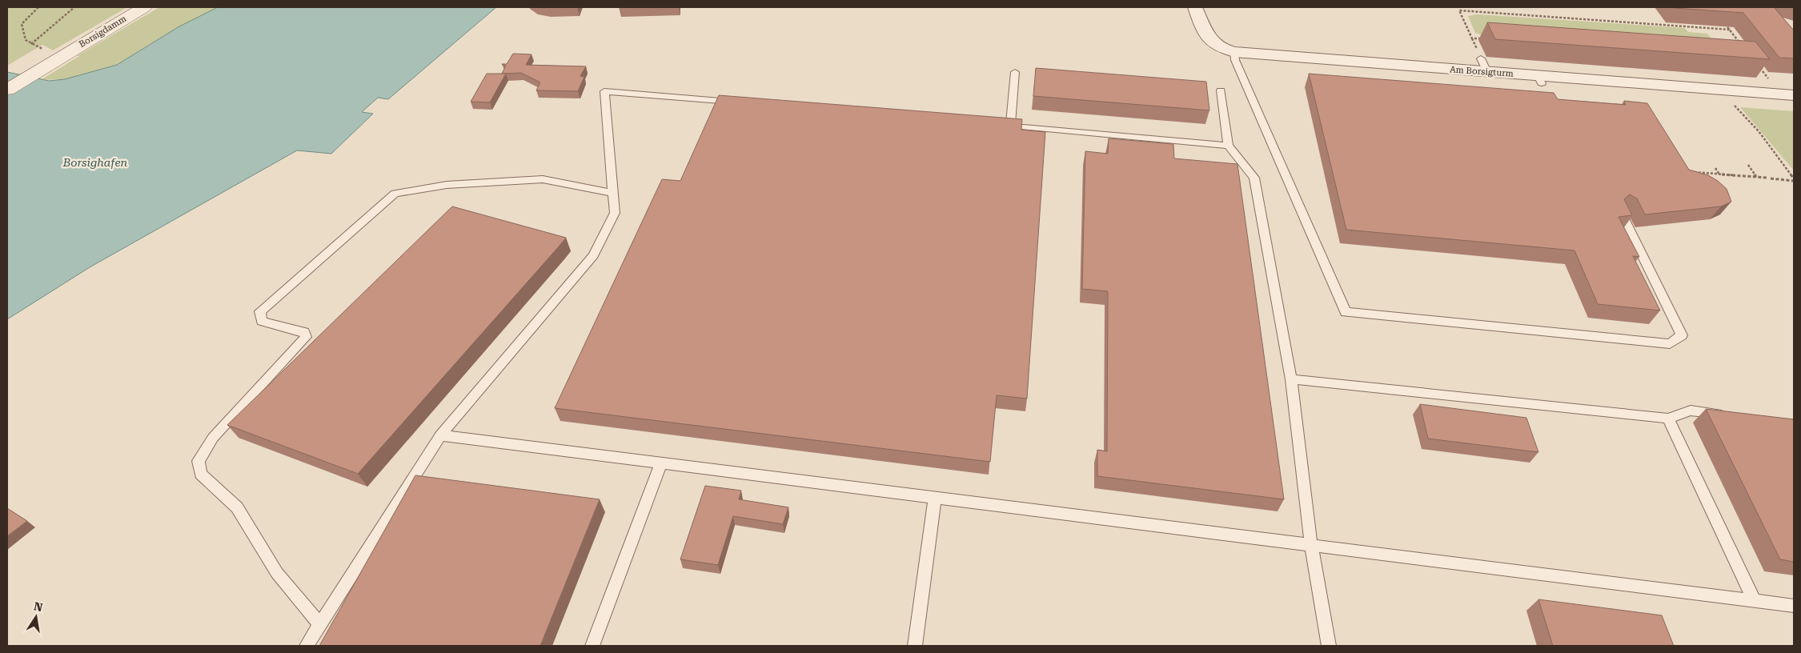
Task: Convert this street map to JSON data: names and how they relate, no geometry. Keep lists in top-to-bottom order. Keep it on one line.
{"streets":{"street":["Borsigdamm","Am Borsigturm"]},"water":["Borsighafen"],"north":"top"}
